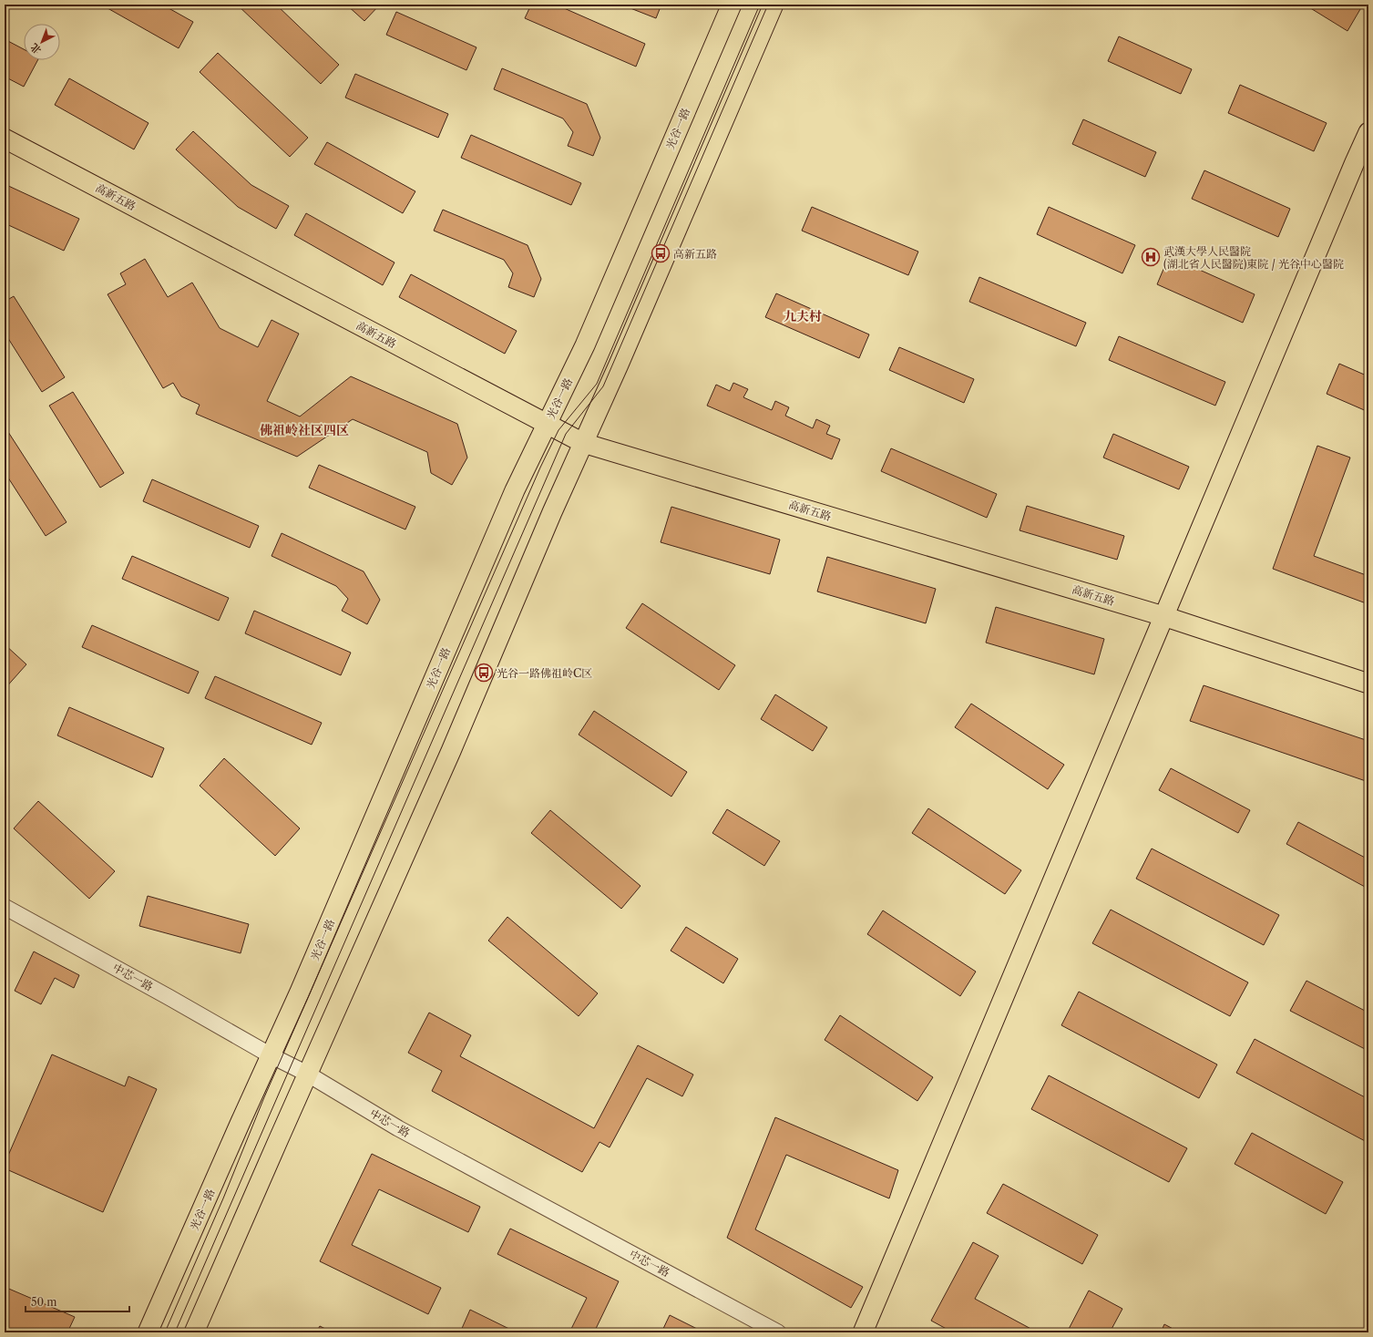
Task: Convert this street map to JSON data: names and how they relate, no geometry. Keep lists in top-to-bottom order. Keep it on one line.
{"streets":{"main road":["光谷一路","高新五路"],"street":["中芯一路"]},"crossings":[["光谷一路","高新五路"],["光谷一路","中芯一路"]],"districts":["九夫村","佛祖岭社区四区"],"places":{"bus stop":["高新五路","光谷一路佛祖岭C区"],"hospital":["武漢大學人民醫院 (湖北省人民醫院)東院 / 光谷中心醫院"]},"scale_bar":"50 m","north":"bottom left"}
